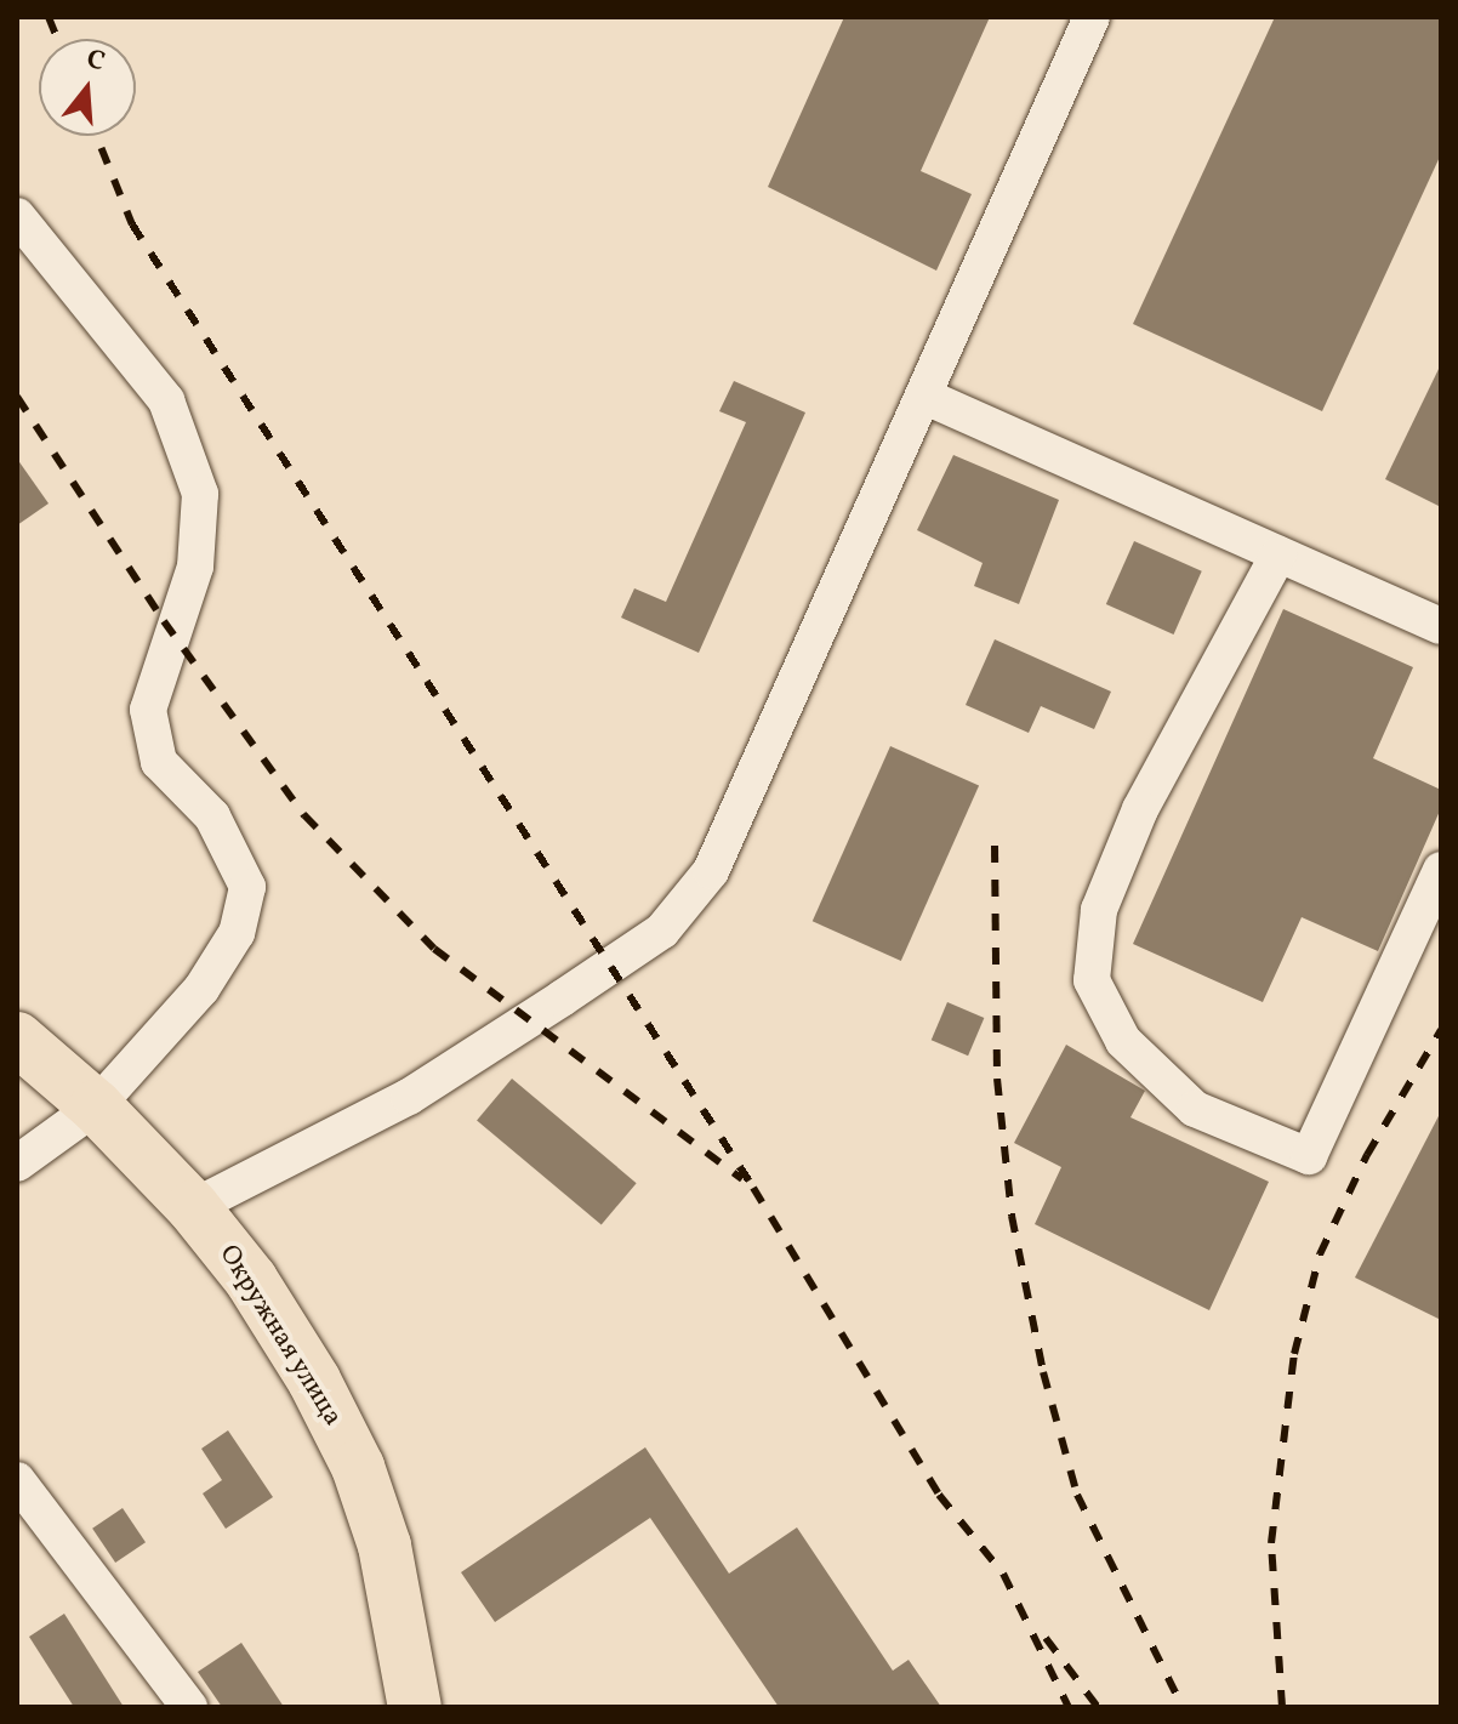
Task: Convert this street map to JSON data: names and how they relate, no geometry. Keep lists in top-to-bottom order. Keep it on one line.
{"streets":{"highway":["Окружная улица"]},"north":"top"}
